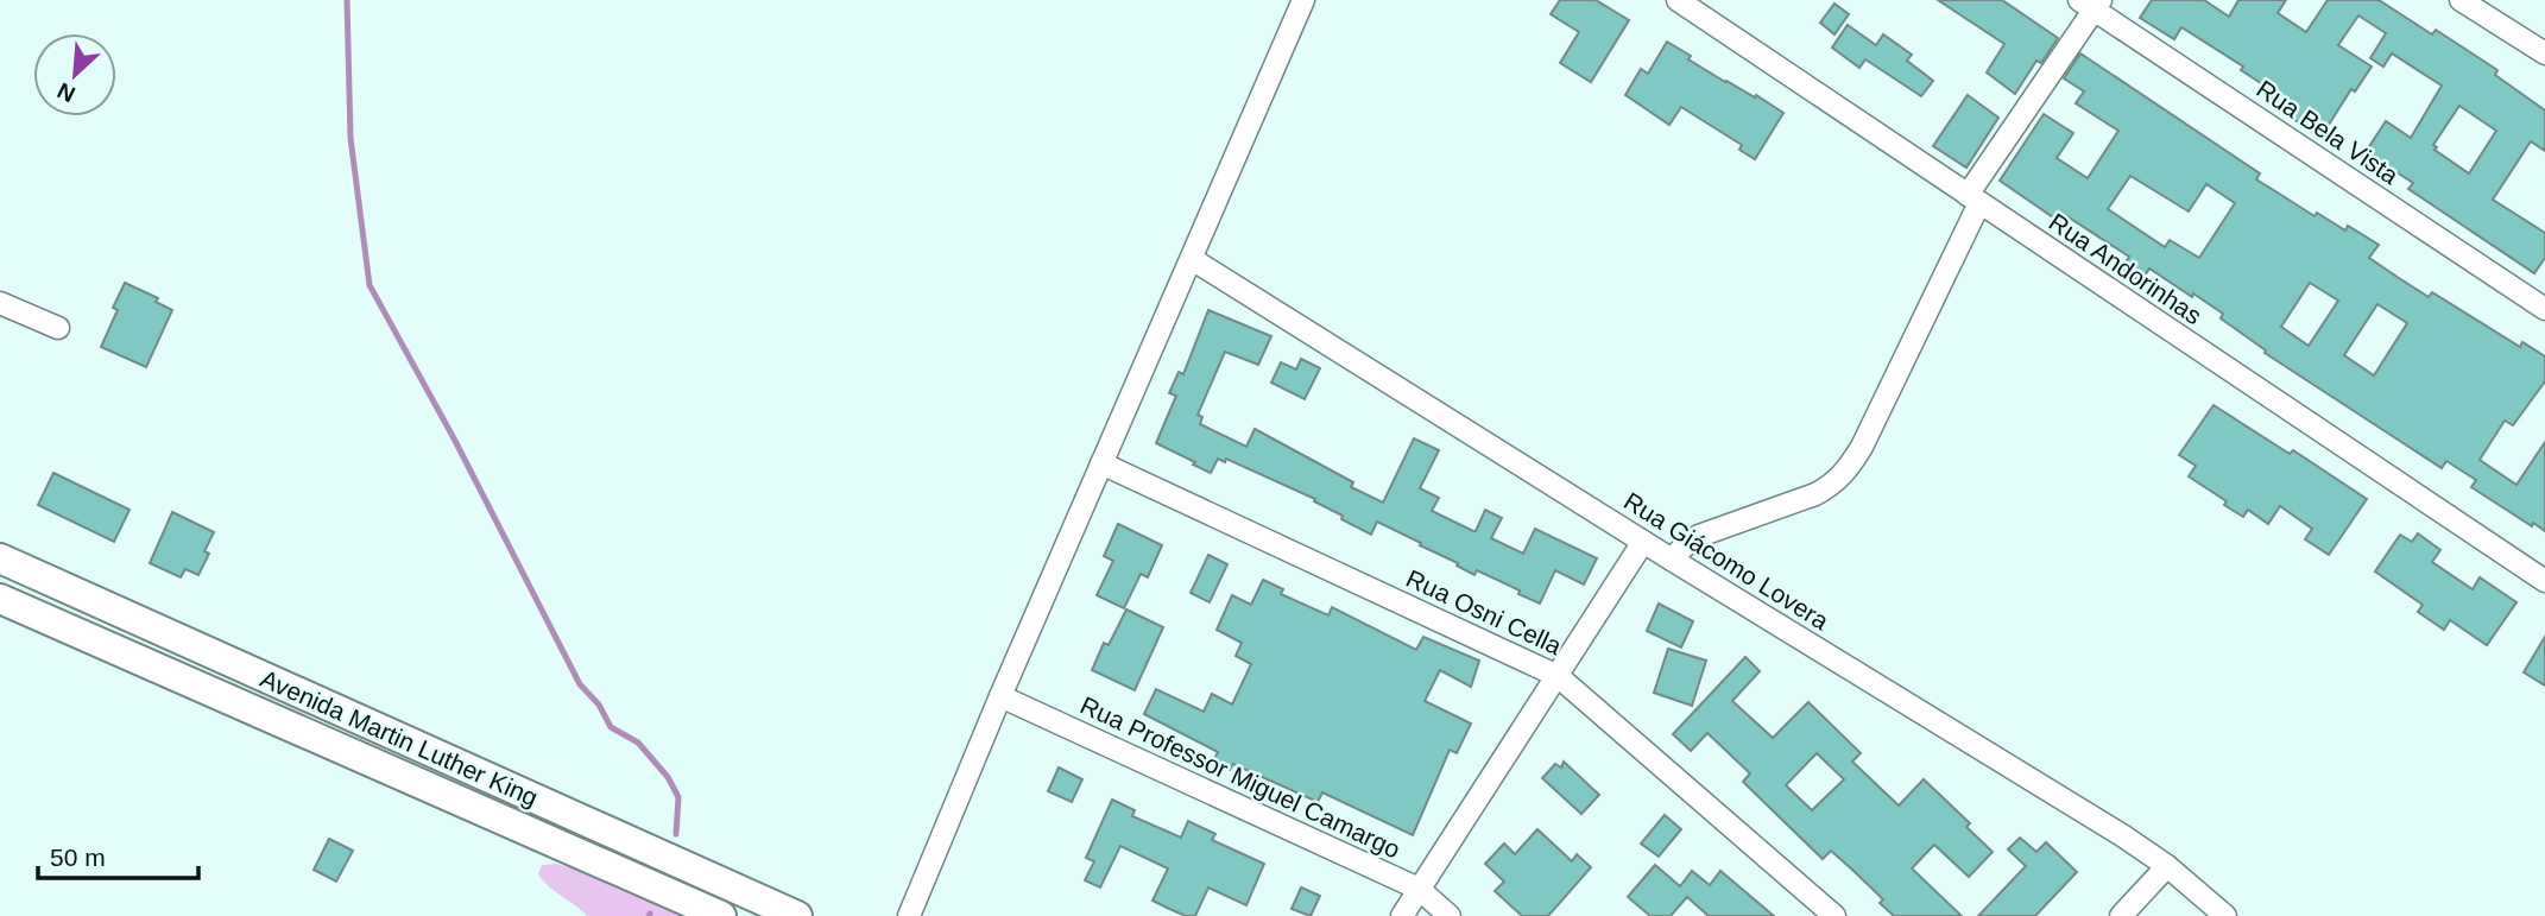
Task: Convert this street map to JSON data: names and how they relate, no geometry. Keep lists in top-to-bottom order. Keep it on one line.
{"streets":{"main road":["Avenida Martin Luther King"],"street":["Rua Bela Vista","Rua Andorinhas","Rua Giácomo Lovera","Rua Osni Cella","Rua Professor Miguel Camargo"]},"scale_bar":"50 m","north":"bottom left"}
